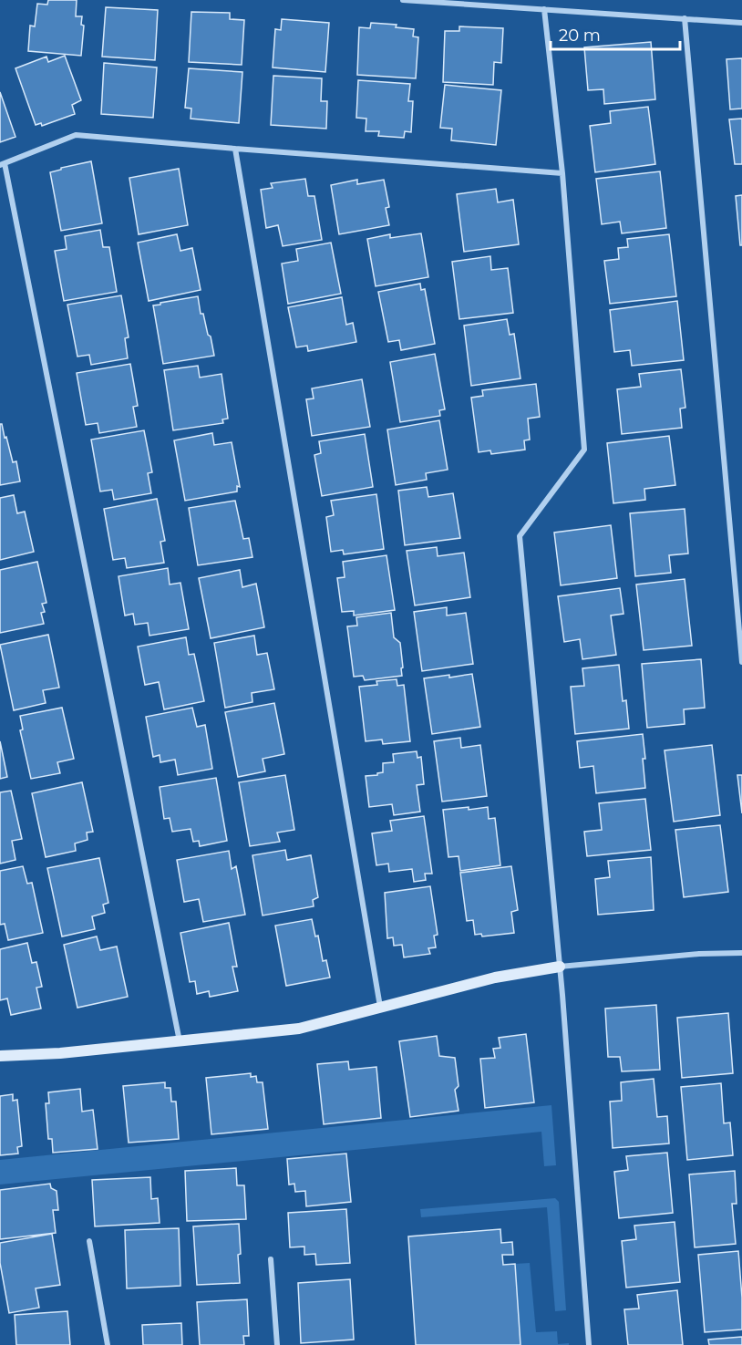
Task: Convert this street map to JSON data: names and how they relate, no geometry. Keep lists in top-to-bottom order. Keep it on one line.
{"scale_bar":"20 m"}
